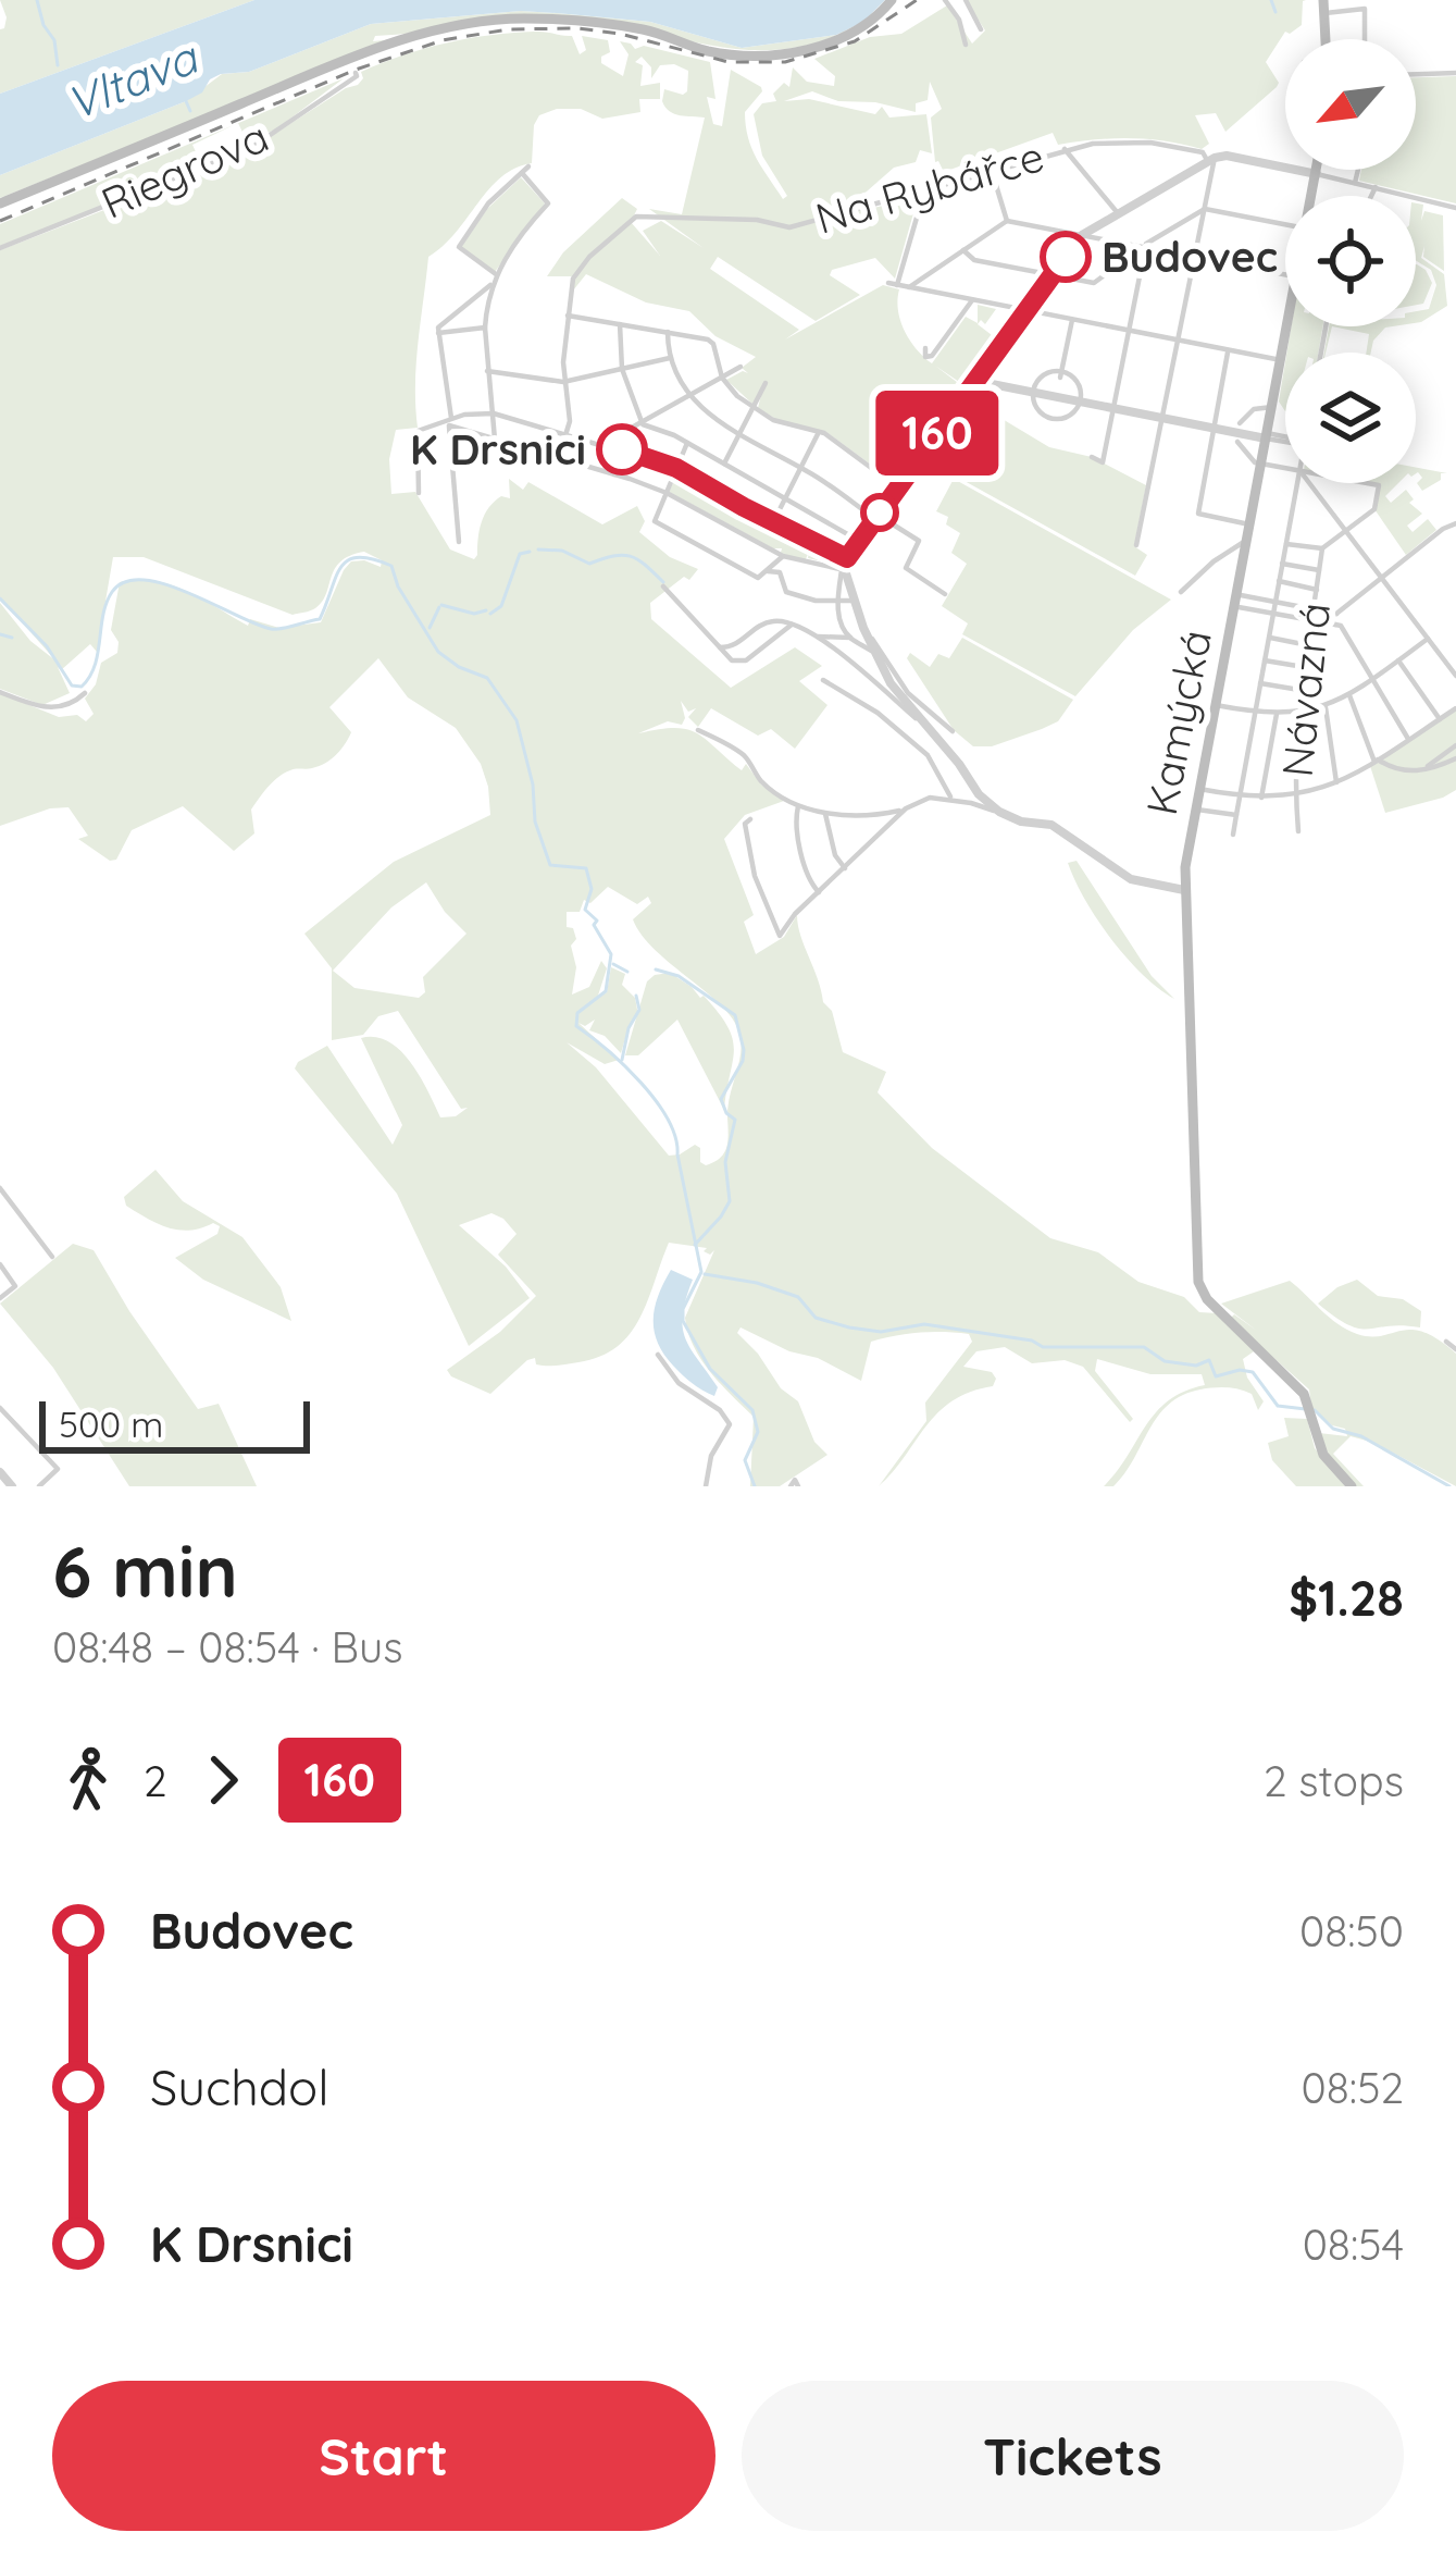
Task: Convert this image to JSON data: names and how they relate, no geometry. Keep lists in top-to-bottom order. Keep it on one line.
{"streets":{"main road":["Kamýcká"],"street":["Riegrova","Na Rybářce","Návazná"]},"water":["Vltava"],"places":["Budovec","K Drsnici"],"lines":["bus line 160"],"scale_bar":"500 m","north":"bottom left","page":{"on_map":"160","scale":"500 m","heading":["6 min","08:48 – 08:54 · Bus","$1.28"],"legs":["2","160","2 stops"],"list":[{"name":"Budovec","value":"08:50"},{"name":"Suchdol","value":"08:52"},{"name":"K Drsnici","value":"08:54"}],"buttons":["Start","Tickets"]}}
